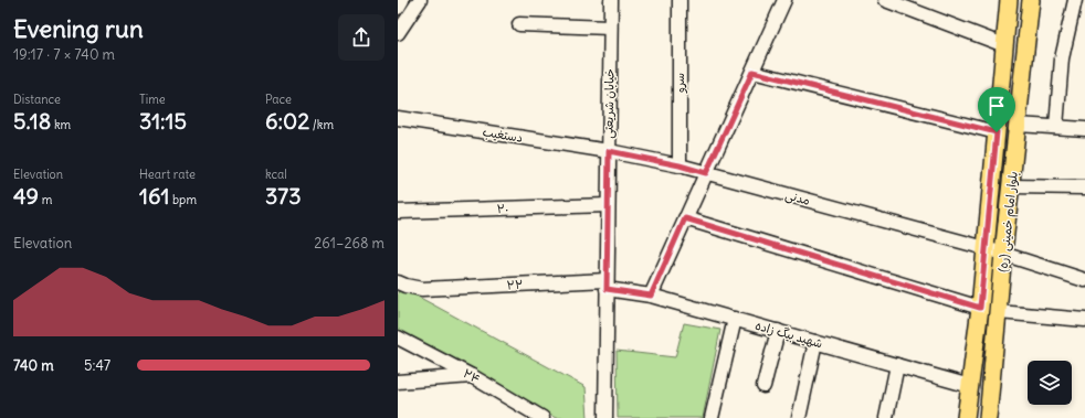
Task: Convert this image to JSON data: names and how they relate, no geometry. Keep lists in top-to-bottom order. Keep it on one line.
{"streets":{"main road":["بلوار امام خمینی (ره)"],"street":["سرو","خیابان شریعتی","دستغیب","مدنی","۲۰","۲۲","شهید بیگ زاده","۲۴"]},"crossings":[["سرو","مدنی"],["خیابان شریعتی","دستغیب"],["خیابان شریعتی","مدنی"],["خیابان شریعتی","۲۰"],["خیابان شریعتی","۲۲"],["خیابان شریعتی","شهید بیگ زاده"],["دستغیب","مدنی"],["مدنی","بلوار امام خمینی (ره)"],["بلوار امام خمینی (ره)","شهید بیگ زاده"],["۲۲","شهید بیگ زاده"]],"page":{"heading":["Evening run","19:17 · 7 × 740 m"],"stats":[["Distance","5.18 km"],["Time","31:15"],["Pace","6:02 /km"],["Elevation","49 m"],["Heart rate","161 bpm"],["kcal","373"]],"chart":["Elevation","261–268 m"],"list":[{"name":"740 m","note":"5:47"}]}}
